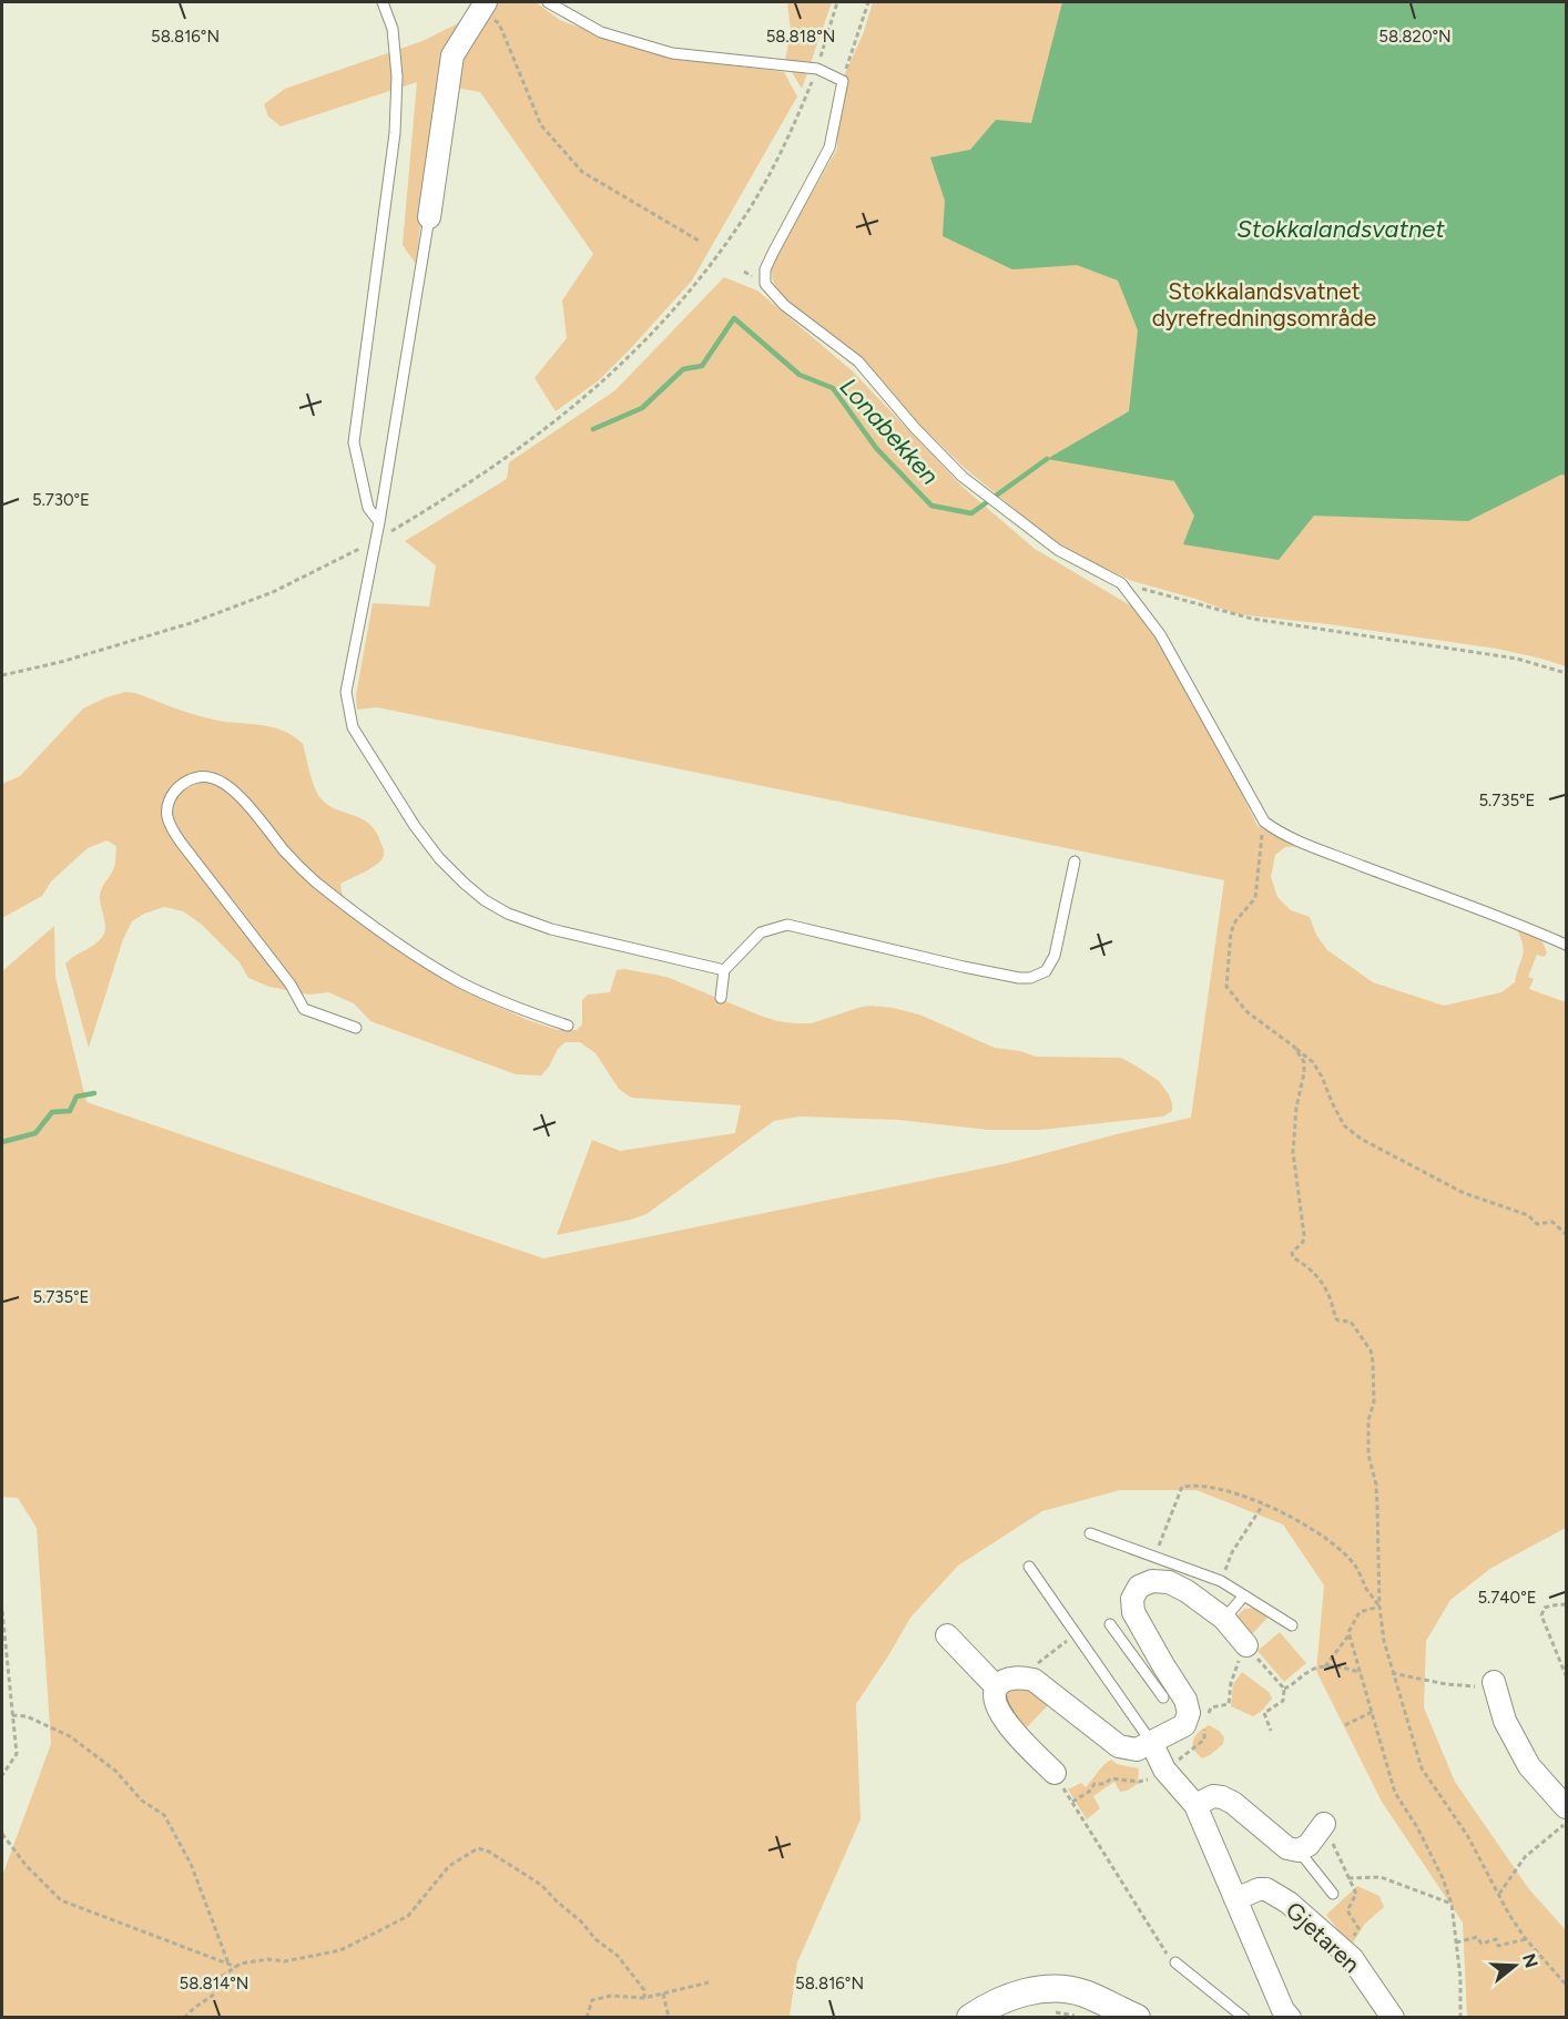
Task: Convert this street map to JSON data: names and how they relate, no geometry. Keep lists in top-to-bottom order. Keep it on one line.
{"streets":{"street":["Gjetaren"]},"water":["Stokkalandsvatnet","Lonabekken"],"parks":["Stokkalandsvatnet dyrefredningsområde"],"north":"right","coordinates":["58.816°N","58.818°N","58.820°N","5.730°E","5.735°E","5.740°E","58.814°N"]}
